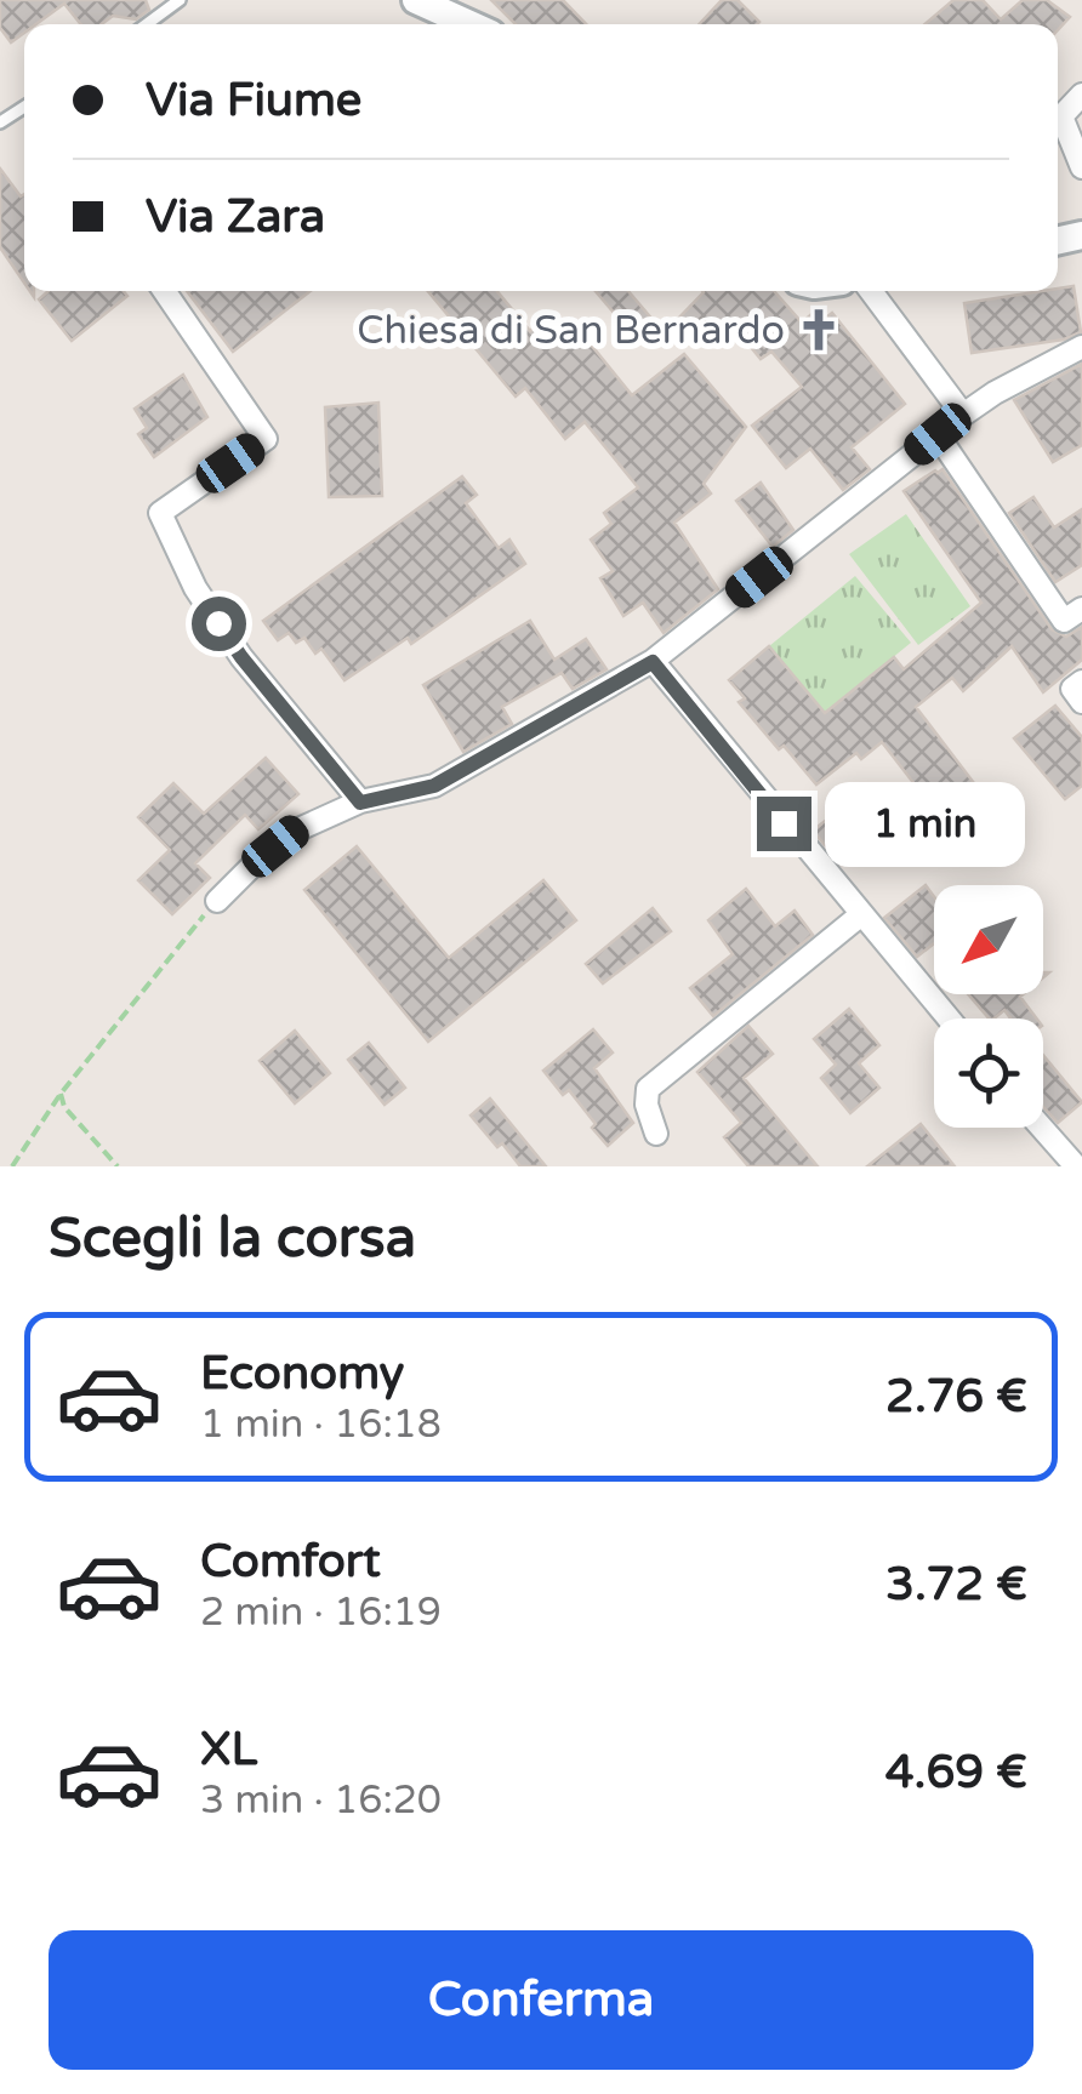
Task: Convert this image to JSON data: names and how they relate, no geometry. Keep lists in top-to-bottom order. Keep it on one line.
{"places":{"church":["Chiesa di San Bernardo"]},"north":"bottom left","page":{"banner":["Via Fiume","Via Zara"],"bubble":"1 min","heading":"Scegli la corsa","list":[{"name":"Economy","note":"1 min · 16:18","value":"2.76 €"},{"name":"Comfort","note":"2 min · 16:19","value":"3.72 €"},{"name":"XL","note":"3 min · 16:20","value":"4.69 €"}],"buttons":"Conferma"}}
